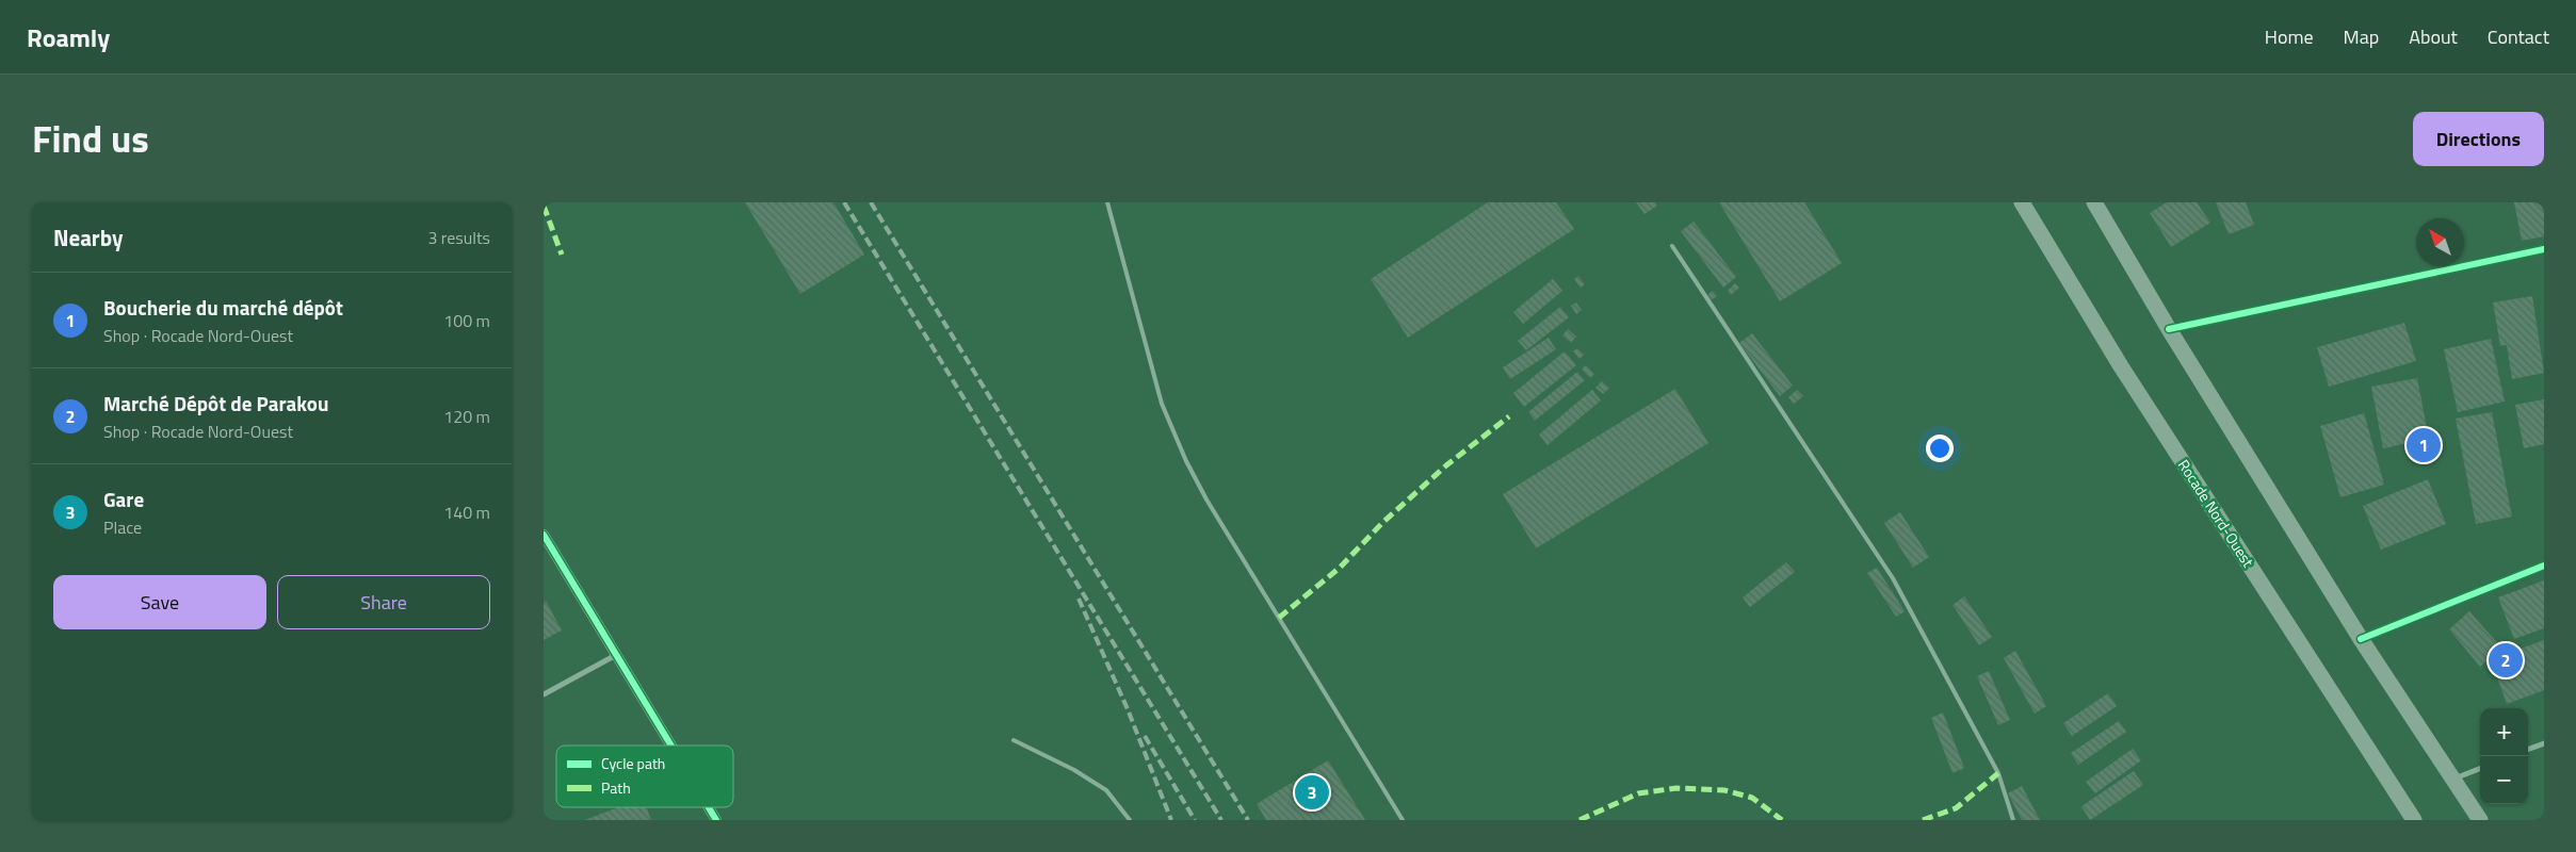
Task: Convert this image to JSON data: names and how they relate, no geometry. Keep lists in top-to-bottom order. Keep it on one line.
{"streets":{"main road":["Rocade Nord-Ouest"]},"legend":["Cycle path","Path"],"north":"top left","page":{"header":"Roamly","nav":["Home","Map","About","Contact"],"title":"Find us","buttons":["Directions",["Save","Share"]],"heading":["Nearby","3 results"],"list":[{"mark":"1","name":"Boucherie du marché dépôt","note":"Shop · Rocade Nord-Ouest","value":"100 m"},{"mark":"2","name":"Marché Dépôt de Parakou","note":"Shop · Rocade Nord-Ouest","value":"120 m"},{"mark":"3","name":"Gare","note":"Place","value":"140 m"}],"pins":["1","2","3"],"map_buttons":["+","−"]}}
